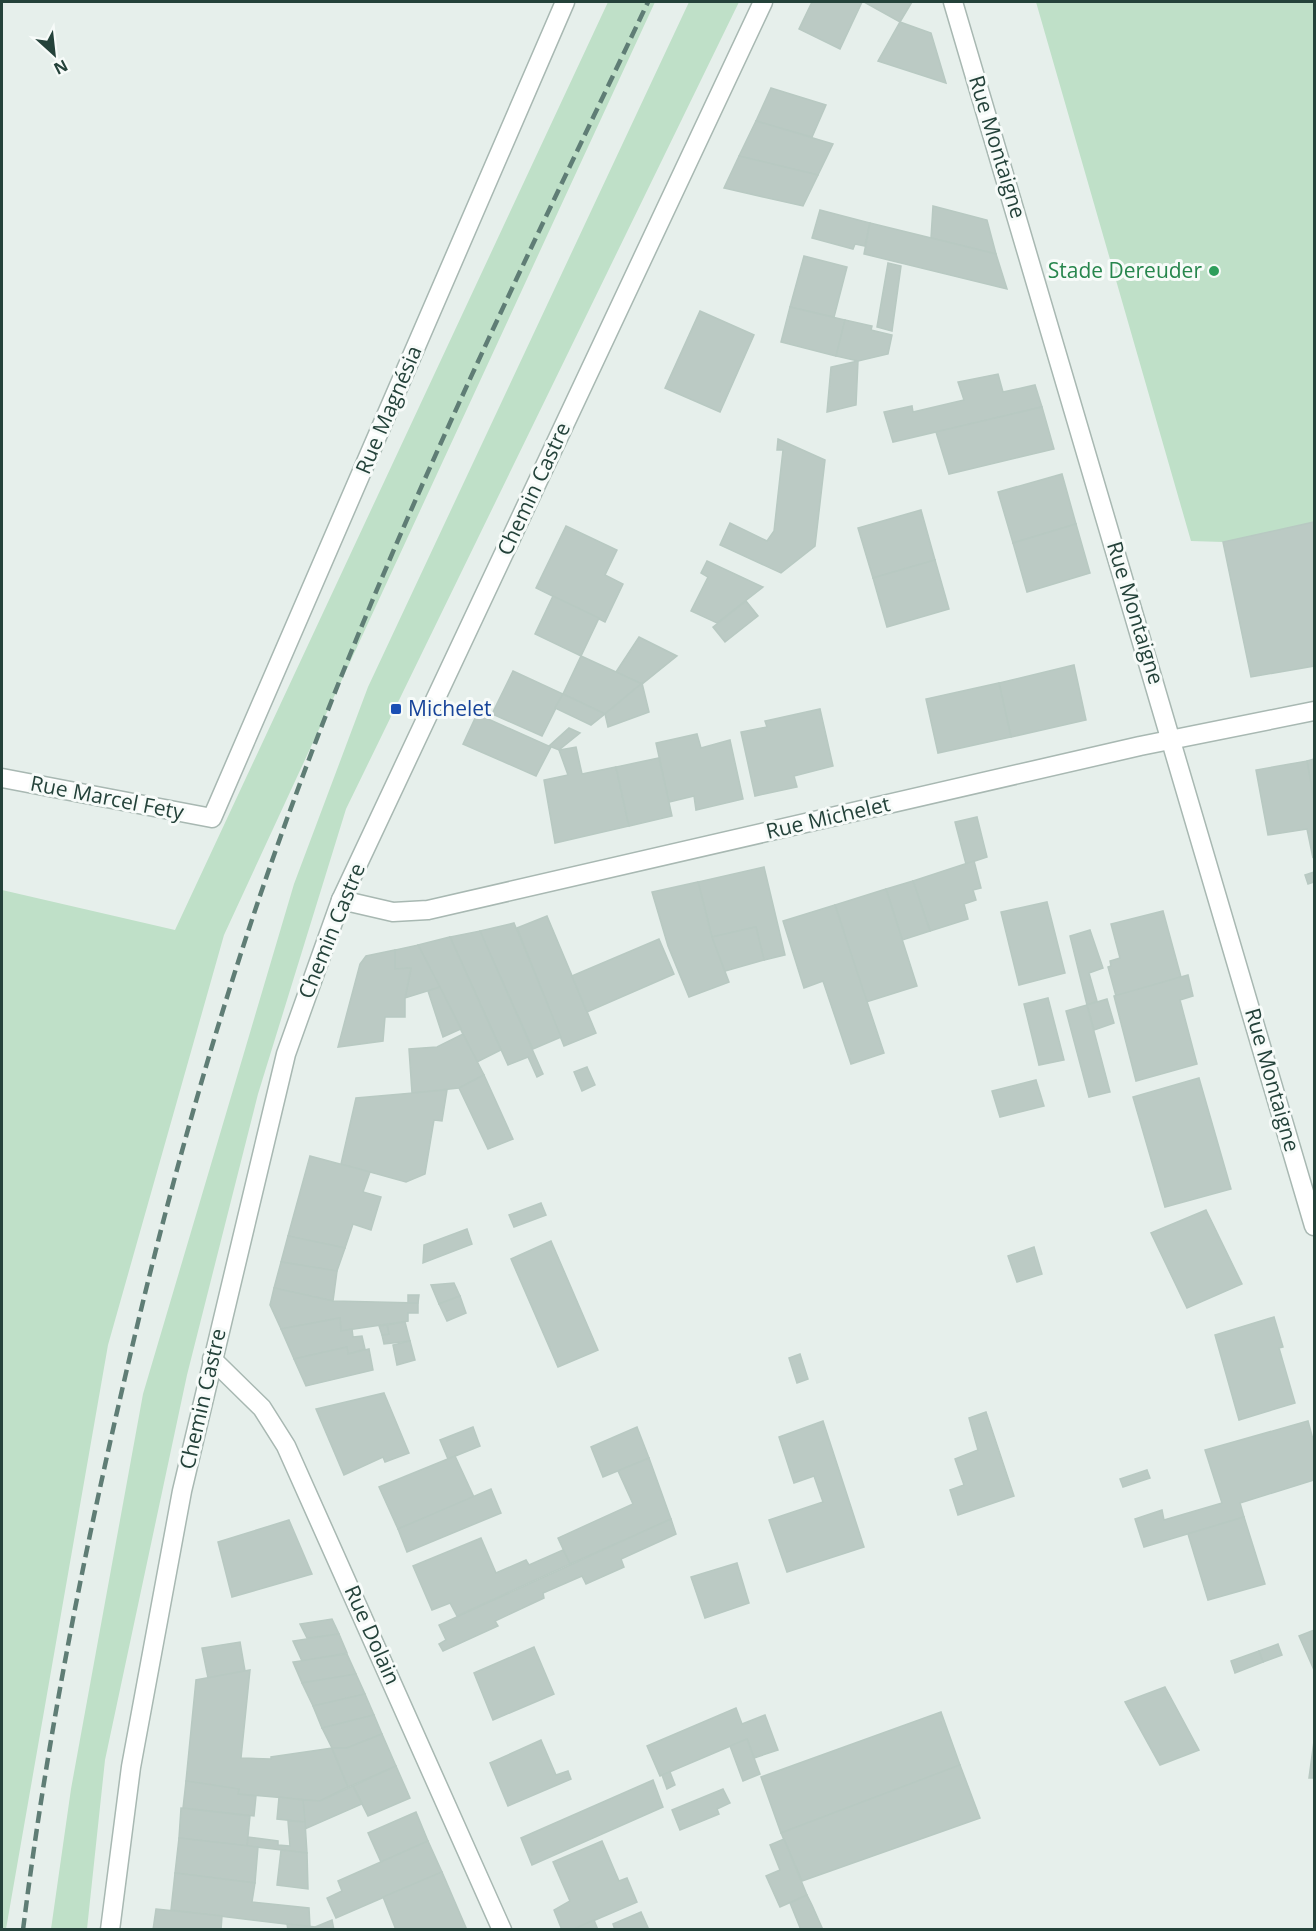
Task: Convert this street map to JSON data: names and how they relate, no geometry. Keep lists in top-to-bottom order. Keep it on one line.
{"streets":{"street":["Rue Montaigne","Rue Magnésia","Chemin Castre","Rue Marcel Fety","Rue Michelet","Rue Dolain"]},"crossings":[["Rue Montaigne","Rue Michelet"],["Rue Magnésia","Rue Marcel Fety"],["Chemin Castre","Rue Michelet"],["Chemin Castre","Rue Dolain"]],"places":{"other":["Stade Dereuder"],"transit":["Michelet"]},"north":"bottom right"}
